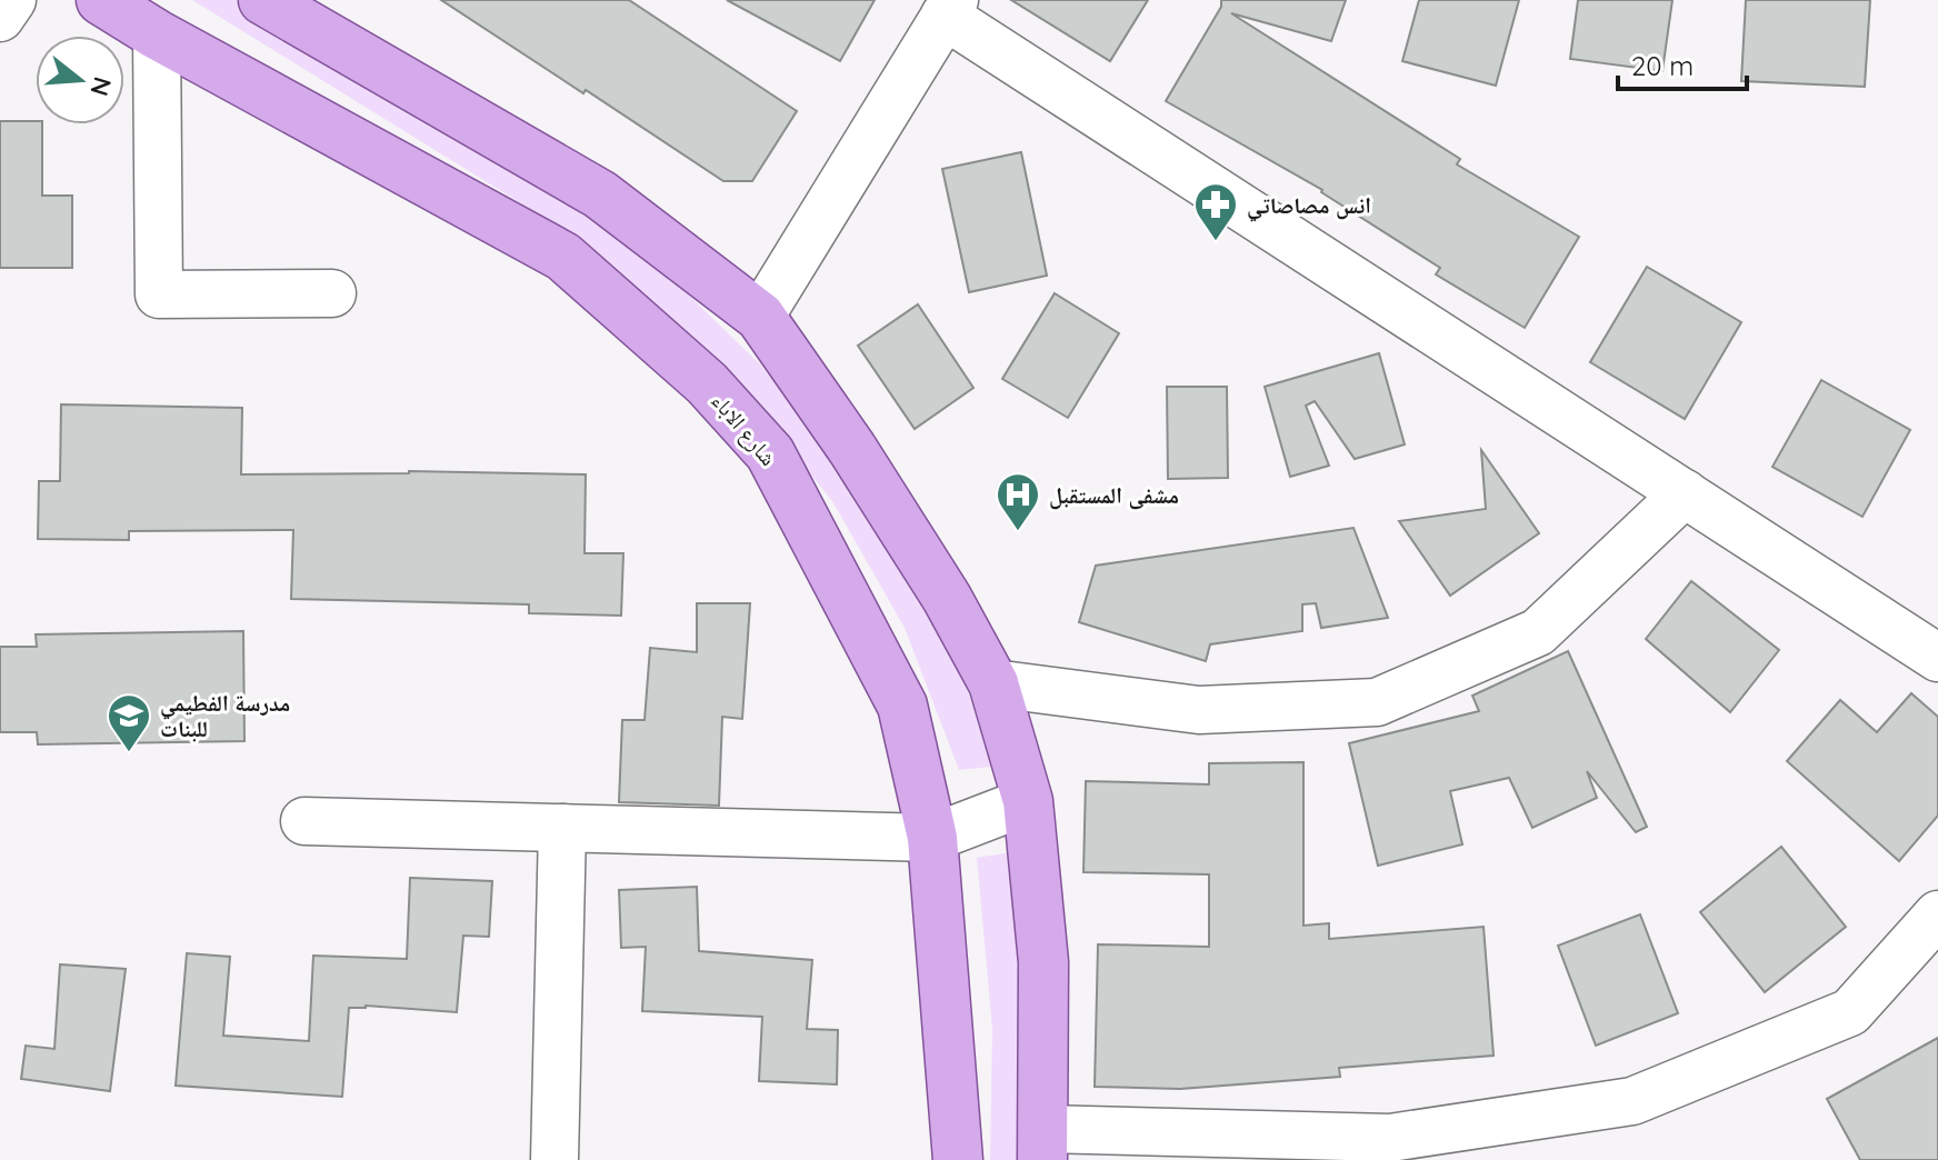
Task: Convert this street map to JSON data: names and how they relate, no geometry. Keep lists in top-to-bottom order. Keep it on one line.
{"streets":{"main road":["شارع الاباء"]},"places":{"pharmacy":["انس مصاصاتي"],"hospital":["مشفى المستقبل"],"school or university":["مدرسة الفطيمي للبنات"]},"scale_bar":"20 m","north":"right"}
